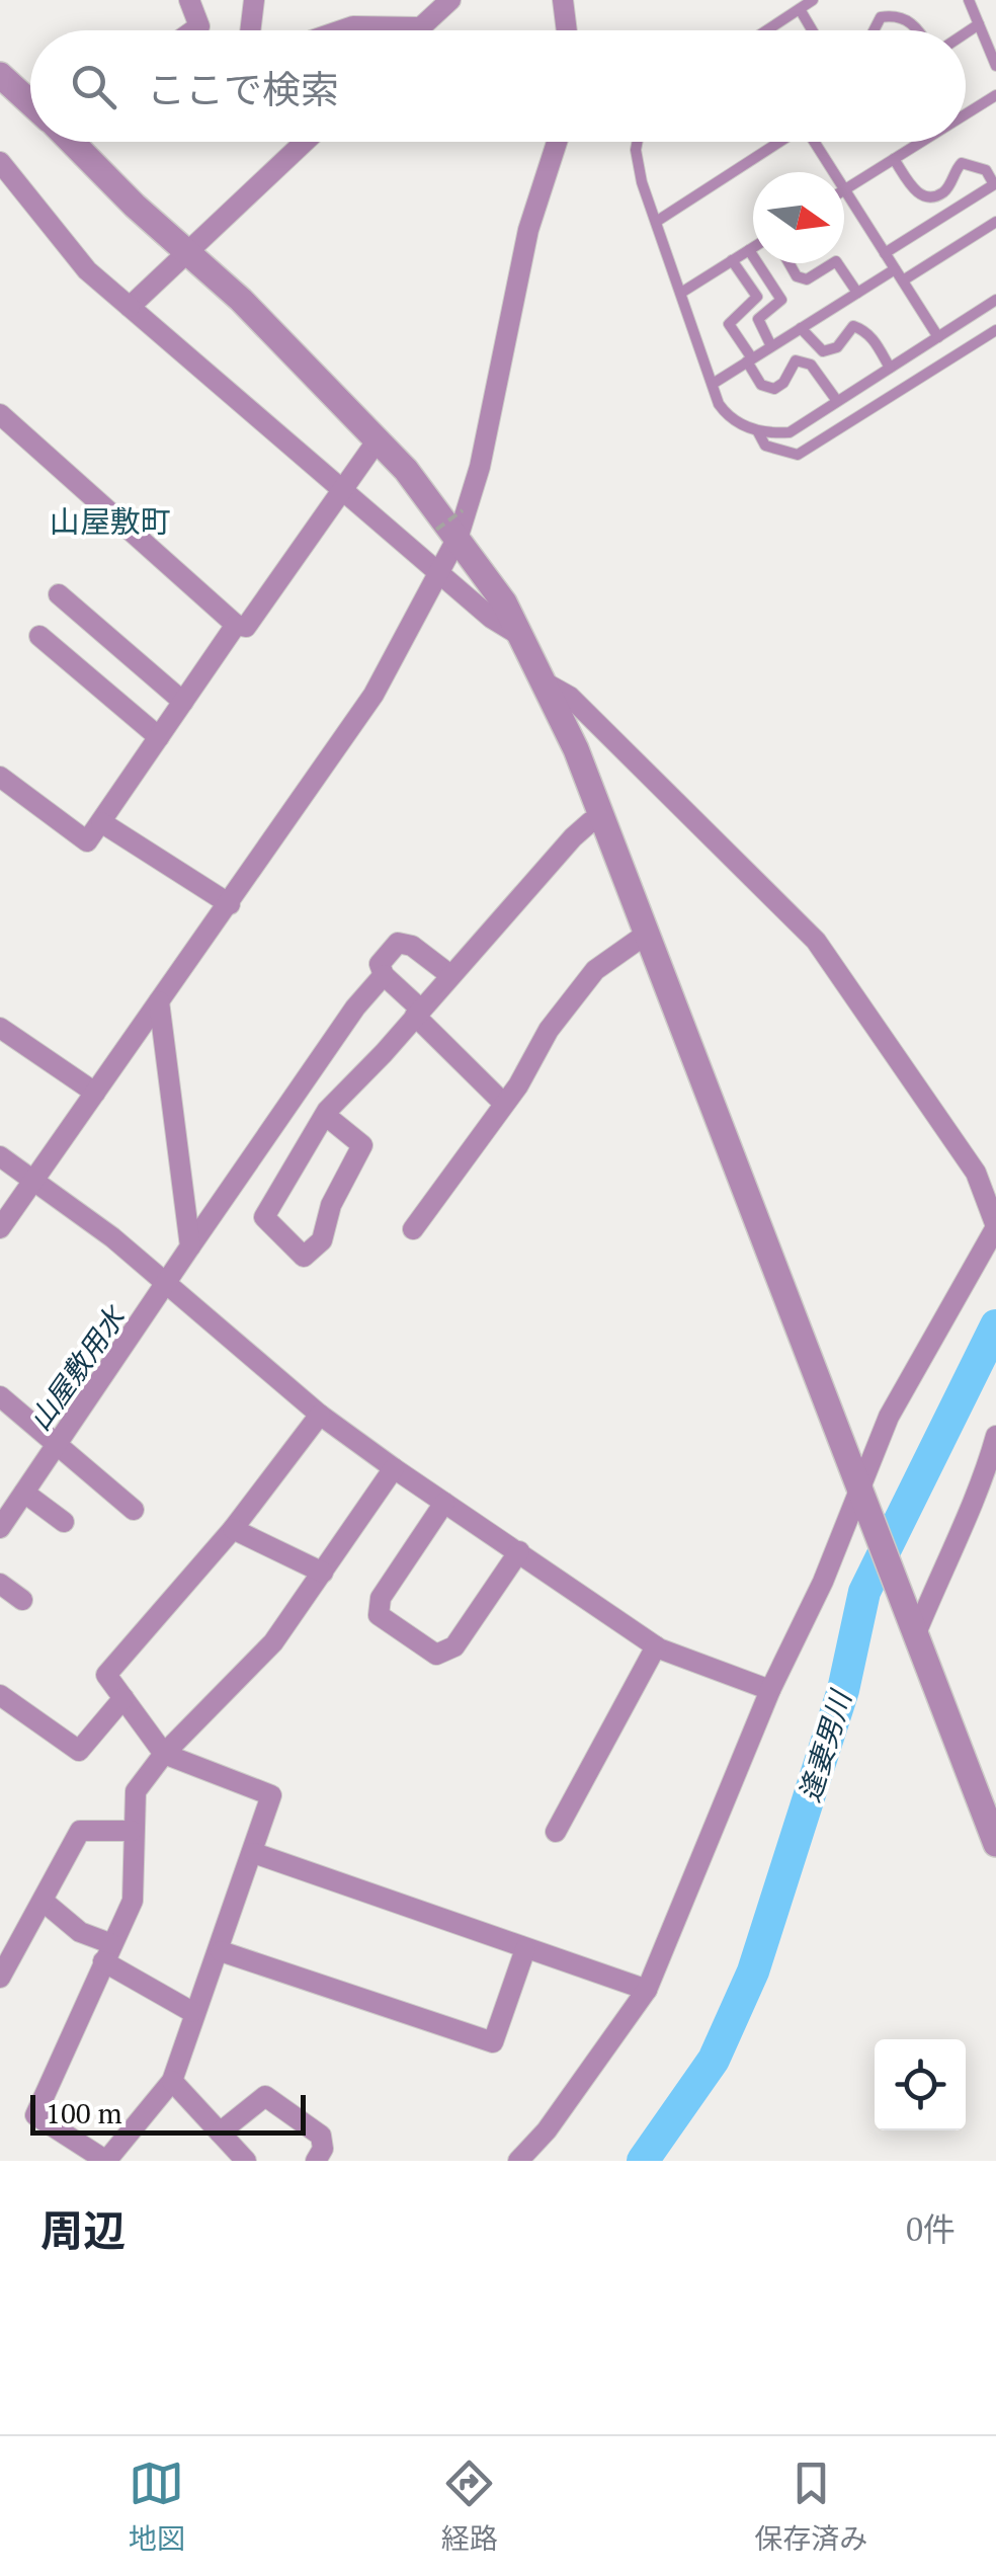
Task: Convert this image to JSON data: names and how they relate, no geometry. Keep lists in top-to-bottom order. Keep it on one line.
{"districts":["山屋敷町"],"water":["山屋敷用水","逢妻男川"],"scale_bar":"100 m","north":"right","page":{"search":"ここで検索","scale":"100 m","heading":["周辺","0件"],"nav":["地図","経路","保存済み"]}}
